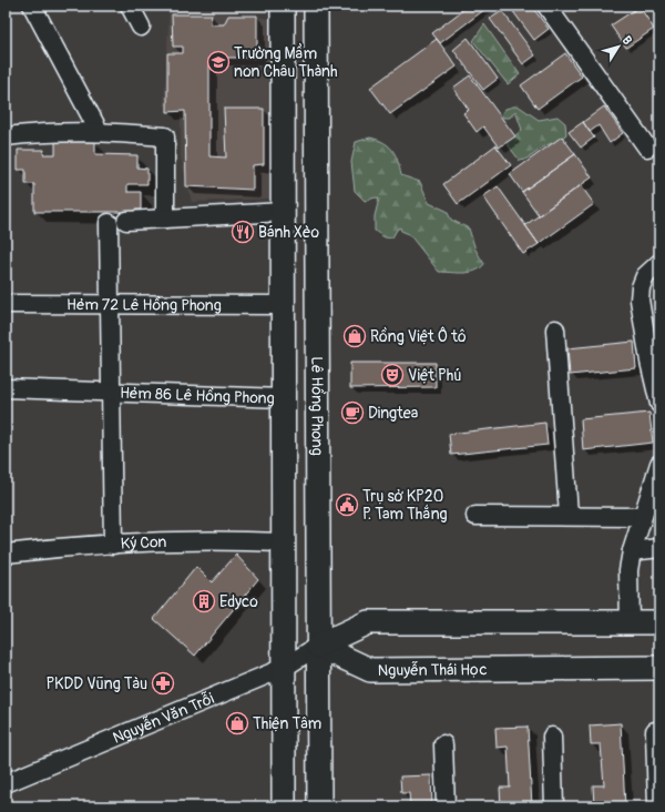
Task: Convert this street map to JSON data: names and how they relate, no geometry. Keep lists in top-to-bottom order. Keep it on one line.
{"streets":{"main road":["Lê Hồng Phong","Nguyễn Thái Học"],"street":["Hẻm 72 Lê Hồng Phong","Hẻm 86 Lê Hồng Phong","Ký Con","Nguyễn Văn Trỗi"]},"crossings":[["Lê Hồng Phong","Nguyễn Thái Học"],["Lê Hồng Phong","Nguyễn Văn Trỗi"],["Nguyễn Thái Học","Nguyễn Văn Trỗi"]],"places":{"school or university":["Trường Mầm non Châu Thành"],"restaurant":["Bánh Xèo"],"shop":["Rồng Việt Ô tô","Thiện Tâm"],"theatre":["Việt Phú"],"cafe":["Dingtea"],"public building":["Trụ sở KP20 P. Tam Thắng"],"building":["Edyco"],"pharmacy":["PKDD Vũng Tàu"]},"north":"top right"}
